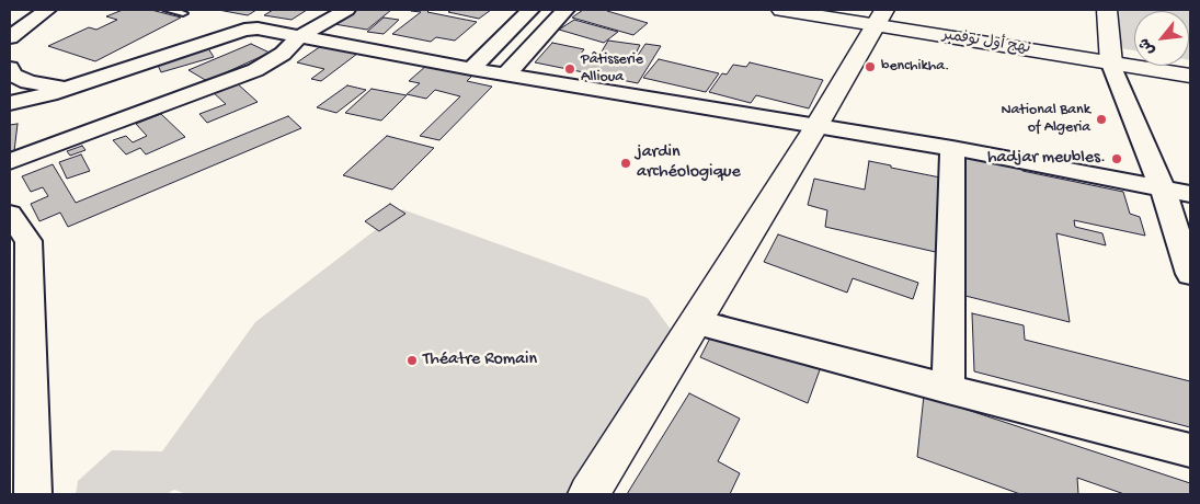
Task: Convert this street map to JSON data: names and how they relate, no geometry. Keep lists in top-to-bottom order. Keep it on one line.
{"streets":{"main road":["نهج أول نوفمبر"]},"places":["benchikha.","Pâtisserie Allioua","National Bank of Algeria","hadjar meubles.","jardin archéologique","Théatre Romain"],"north":"bottom left"}
